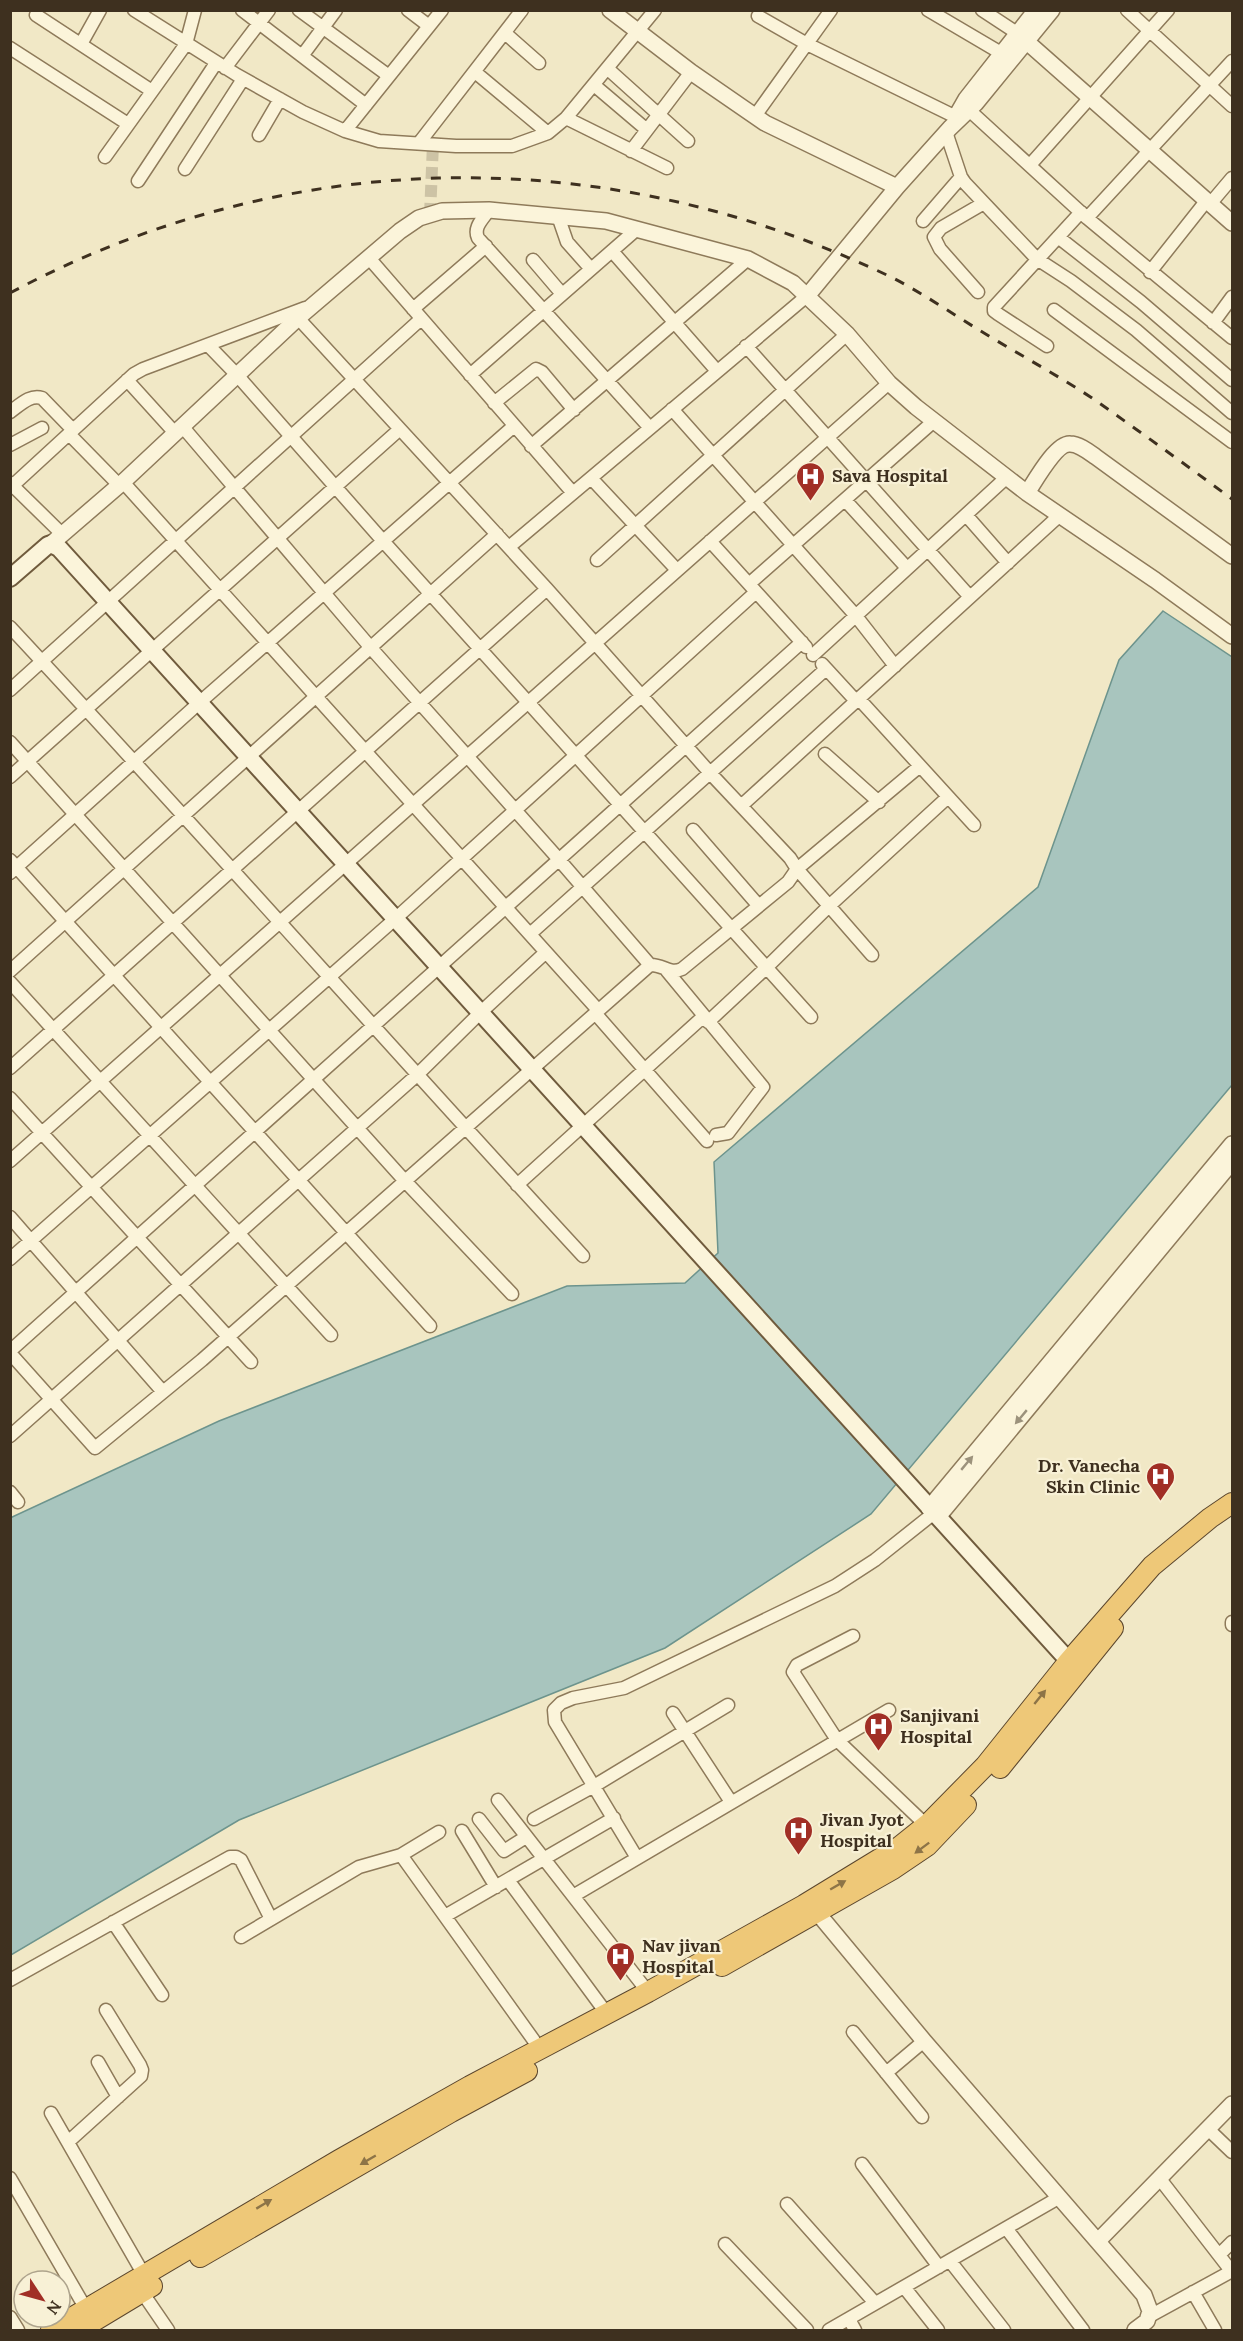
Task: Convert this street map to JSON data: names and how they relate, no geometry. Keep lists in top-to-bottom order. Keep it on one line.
{"places":{"hospital":["Sava Hospital","Dr. Vanecha Skin Clinic","Sanjivani Hospital","Jivan Jyot Hospital","Nav jivan Hospital"]},"north":"bottom right"}
